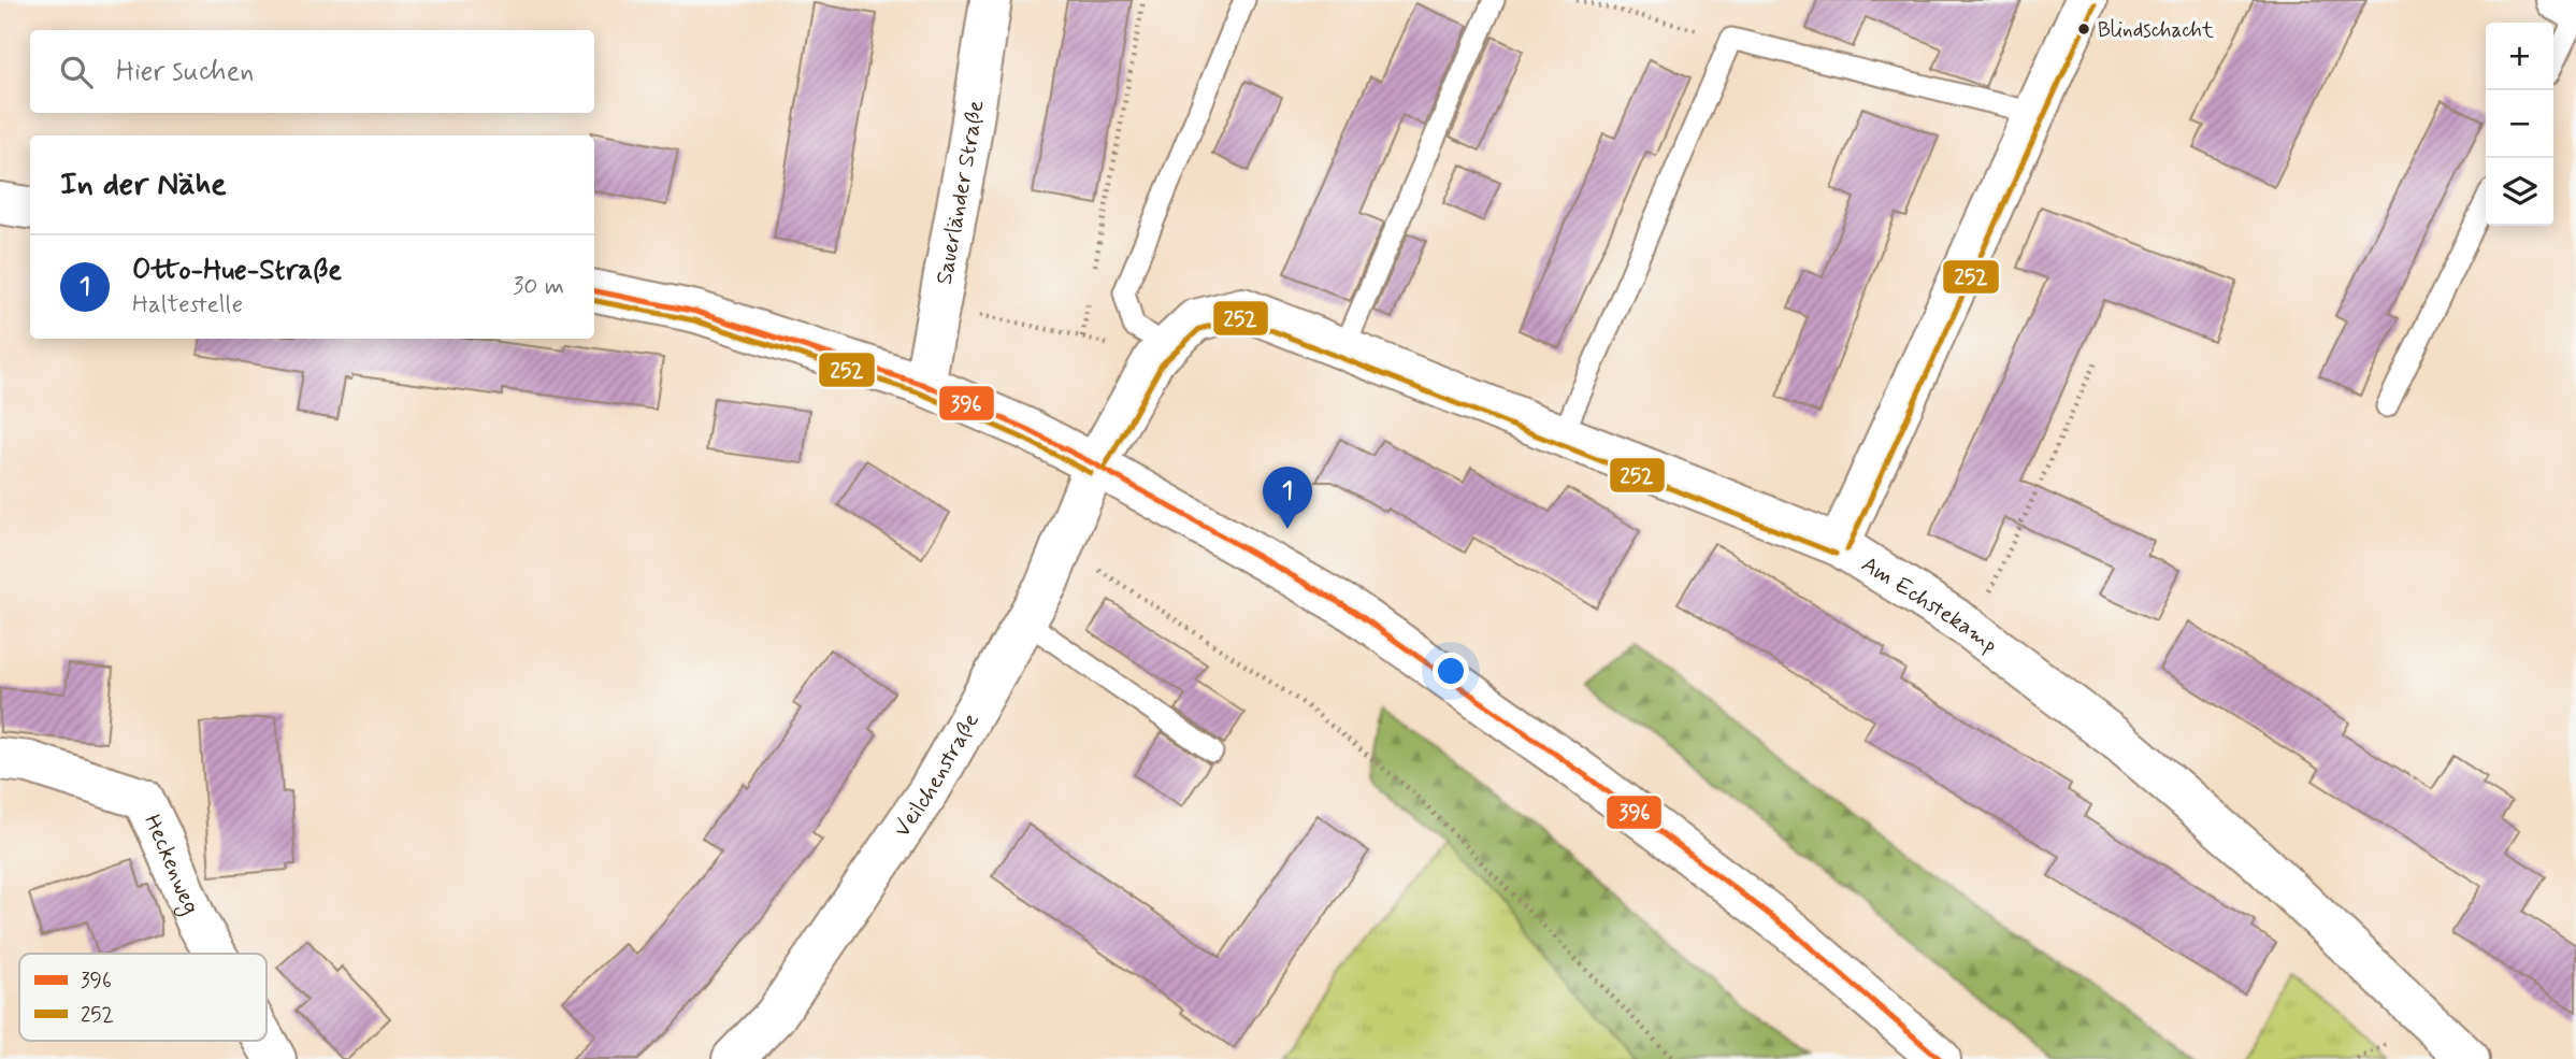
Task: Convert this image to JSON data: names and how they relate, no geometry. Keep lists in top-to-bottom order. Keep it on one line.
{"streets":{"street":["Sauerländer Straße","Am Echstekamp","Veilchenstraße","Heckenweg"]},"crossings":[["Am Echstekamp","Veilchenstraße"]],"places":["Blindschacht"],"lines":["transit line 252","transit line 396"],"legend":["396","252"],"page":{"map_buttons":["+","−"],"search":"Hier suchen","heading":"In der Nähe","list":[{"mark":"1","name":"Otto-Hue-Straße","note":"Haltestelle","value":"30 m"}],"pins":"1"}}
